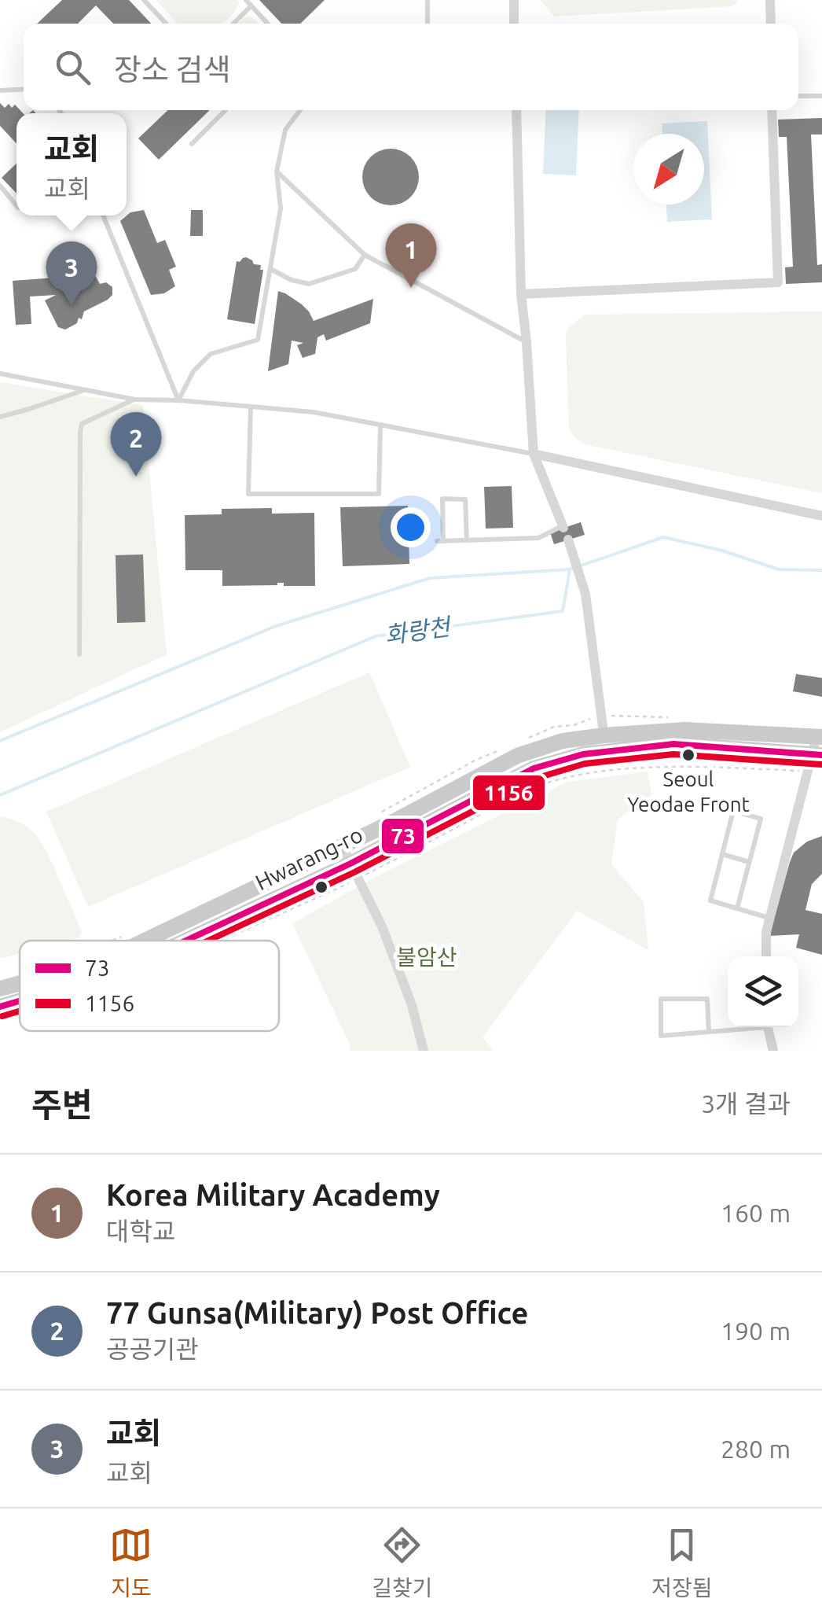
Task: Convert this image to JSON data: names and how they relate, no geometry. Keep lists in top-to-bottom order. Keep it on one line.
{"streets":{"main road":["Hwarang-ro"]},"water":["화랑천"],"parks":["불암산"],"places":["Seoul Yeodae Front"],"lines":["transit line 73","transit line 1156"],"legend":["73","1156"],"north":"bottom left","page":{"search":"장소 검색","popup":["교회","교회"],"pins":["1","3","2"],"heading":["주변","3개 결과"],"list":[{"mark":"1","name":"Korea Military Academy","note":"대학교","value":"160 m"},{"mark":"2","name":"77 Gunsa(Military) Post Office","note":"공공기관","value":"190 m"},{"mark":"3","name":"교회","note":"교회","value":"280 m"}],"nav":["지도","길찾기","저장됨"]}}
